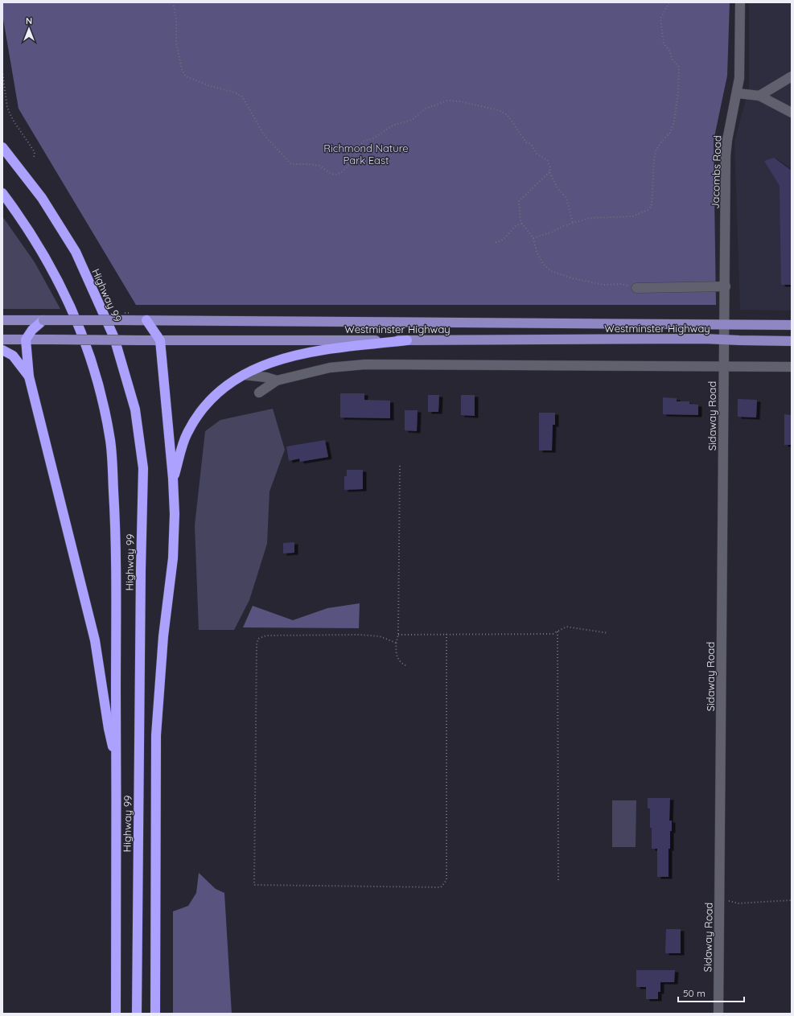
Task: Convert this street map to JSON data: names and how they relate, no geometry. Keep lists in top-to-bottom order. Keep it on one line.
{"streets":{"highway":["Highway 99"],"main road":["Westminster Highway"],"street":["Jacombs Road","Sidaway Road"]},"crossings":[["Jacombs Road","Westminster Highway"],["Jacombs Road","Sidaway Road"],["Westminster Highway","Sidaway Road"]],"parks":["Richmond Nature Park East"],"scale_bar":"50 m","north":"top"}
